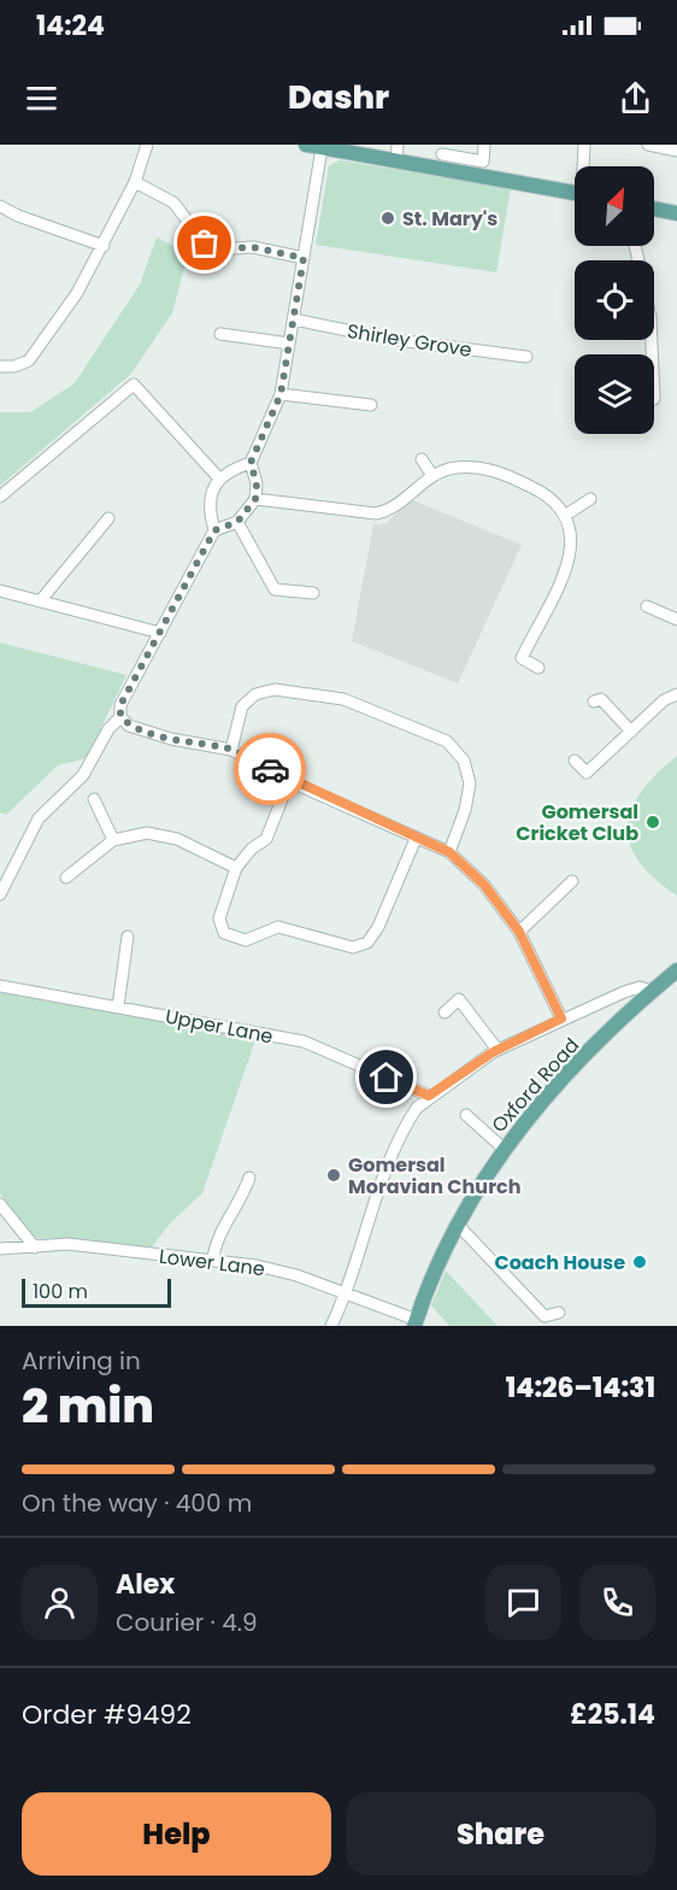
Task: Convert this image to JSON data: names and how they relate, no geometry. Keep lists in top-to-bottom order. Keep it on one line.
{"streets":{"main road":["Oxford Road"],"street":["Shirley Grove","Upper Lane","Lower Lane"]},"crossings":[["Oxford Road","Lower Lane"]],"places":["St. Mary's","Gomersal Cricket Club","Gomersal Moravian Church","Coach House"],"scale_bar":"100 m","north":"top right","page":{"status":"14:24","header":"Dashr","scale":"100 m","heading":["2 min","Arriving in","14:26–14:31"],"panel":["Alex","Courier · 4.9","Order #9492","£25.14"],"bar":"On the way · 400 m","buttons":["Help","Share"]}}
